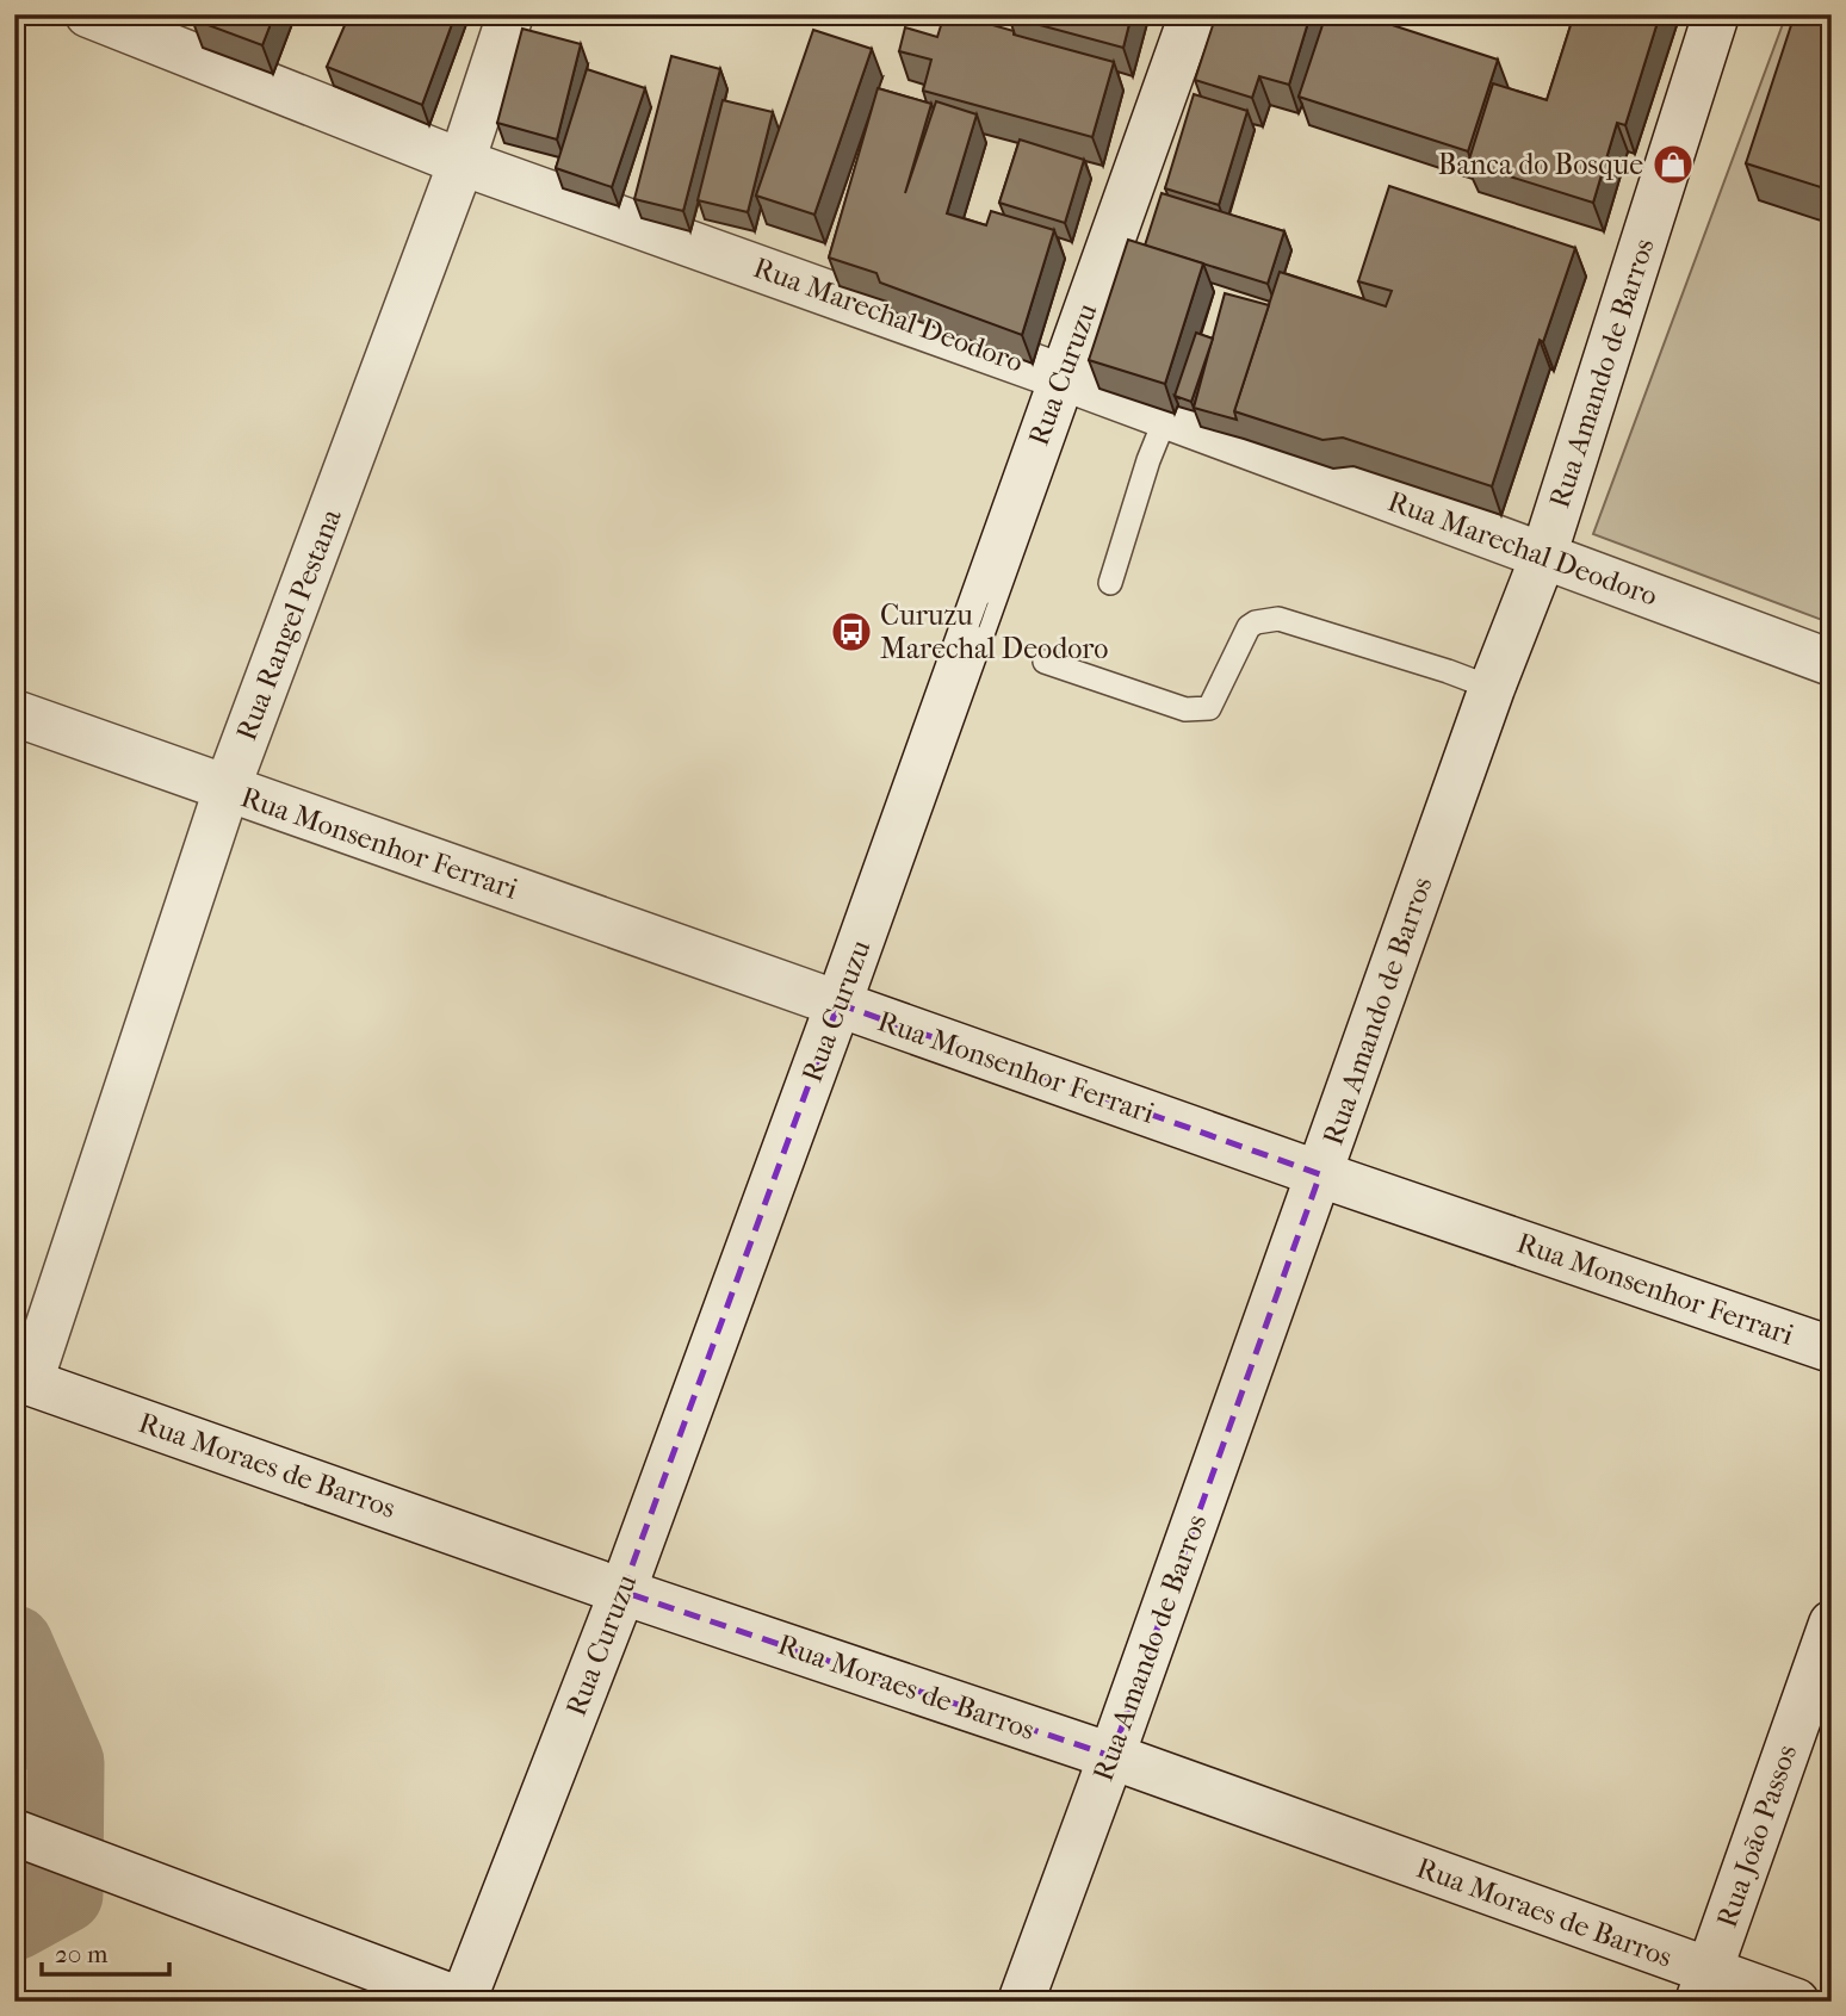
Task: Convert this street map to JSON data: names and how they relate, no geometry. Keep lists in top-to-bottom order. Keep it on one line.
{"streets":{"street":["Rua Marechal Deodoro","Rua Amando de Barros","Rua Curuzu","Rua Rangel Pestana","Rua Monsenhor Ferrari","Rua Moraes de Barros","Rua João Passos"]},"crossings":[["Rua Marechal Deodoro","Rua Amando de Barros"],["Rua Marechal Deodoro","Rua Curuzu"],["Rua Marechal Deodoro","Rua Rangel Pestana"],["Rua Amando de Barros","Rua Monsenhor Ferrari"],["Rua Amando de Barros","Rua Moraes de Barros"],["Rua Curuzu","Rua Monsenhor Ferrari"],["Rua Curuzu","Rua Moraes de Barros"],["Rua Rangel Pestana","Rua Monsenhor Ferrari"],["Rua Rangel Pestana","Rua Moraes de Barros"],["Rua Moraes de Barros","Rua João Passos"]],"places":{"shop":["Banca do Bosque"],"bus stop":["Curuzu / Marechal Deodoro"]},"scale_bar":"20 m"}
